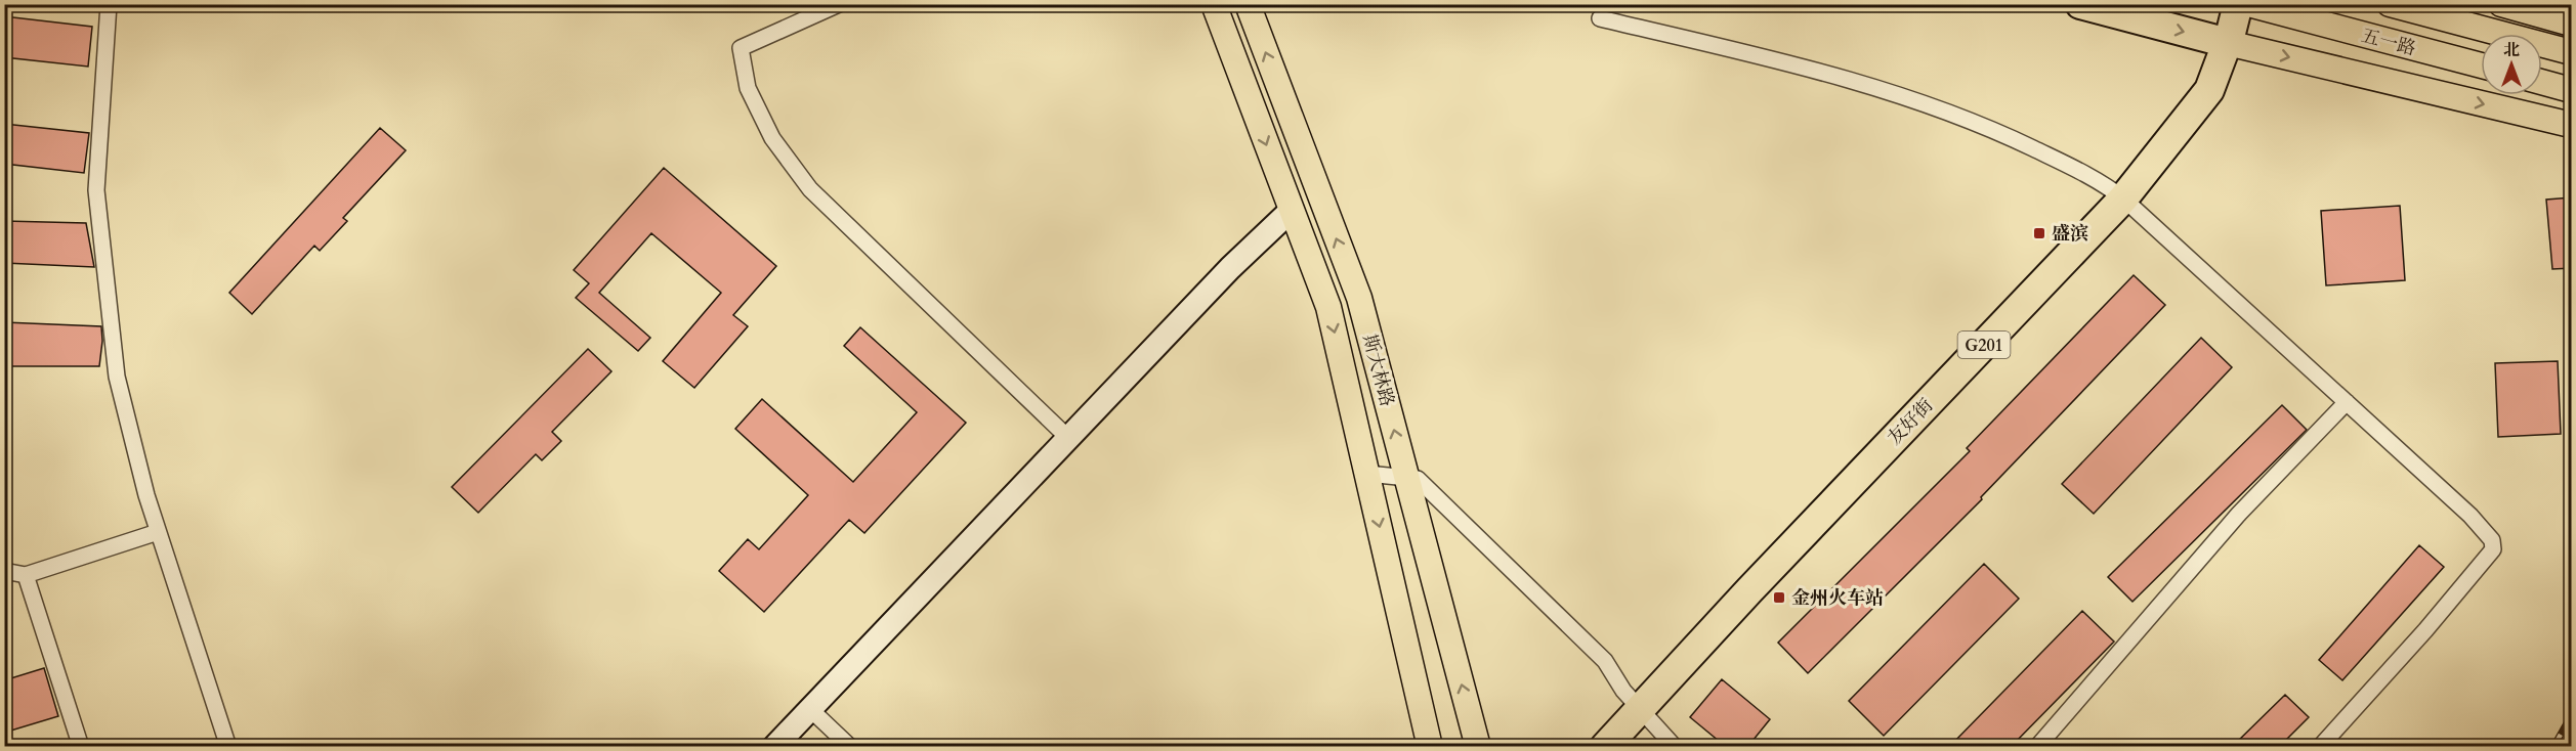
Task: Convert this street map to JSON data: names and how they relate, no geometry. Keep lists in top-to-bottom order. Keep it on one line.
{"streets":{"highway":["G201","友好街"],"main road":["五一路","斯大林路"]},"crossings":[["G201","友好街"]],"places":{"transit":["盛滨","金州火车站"]},"north":"top"}
